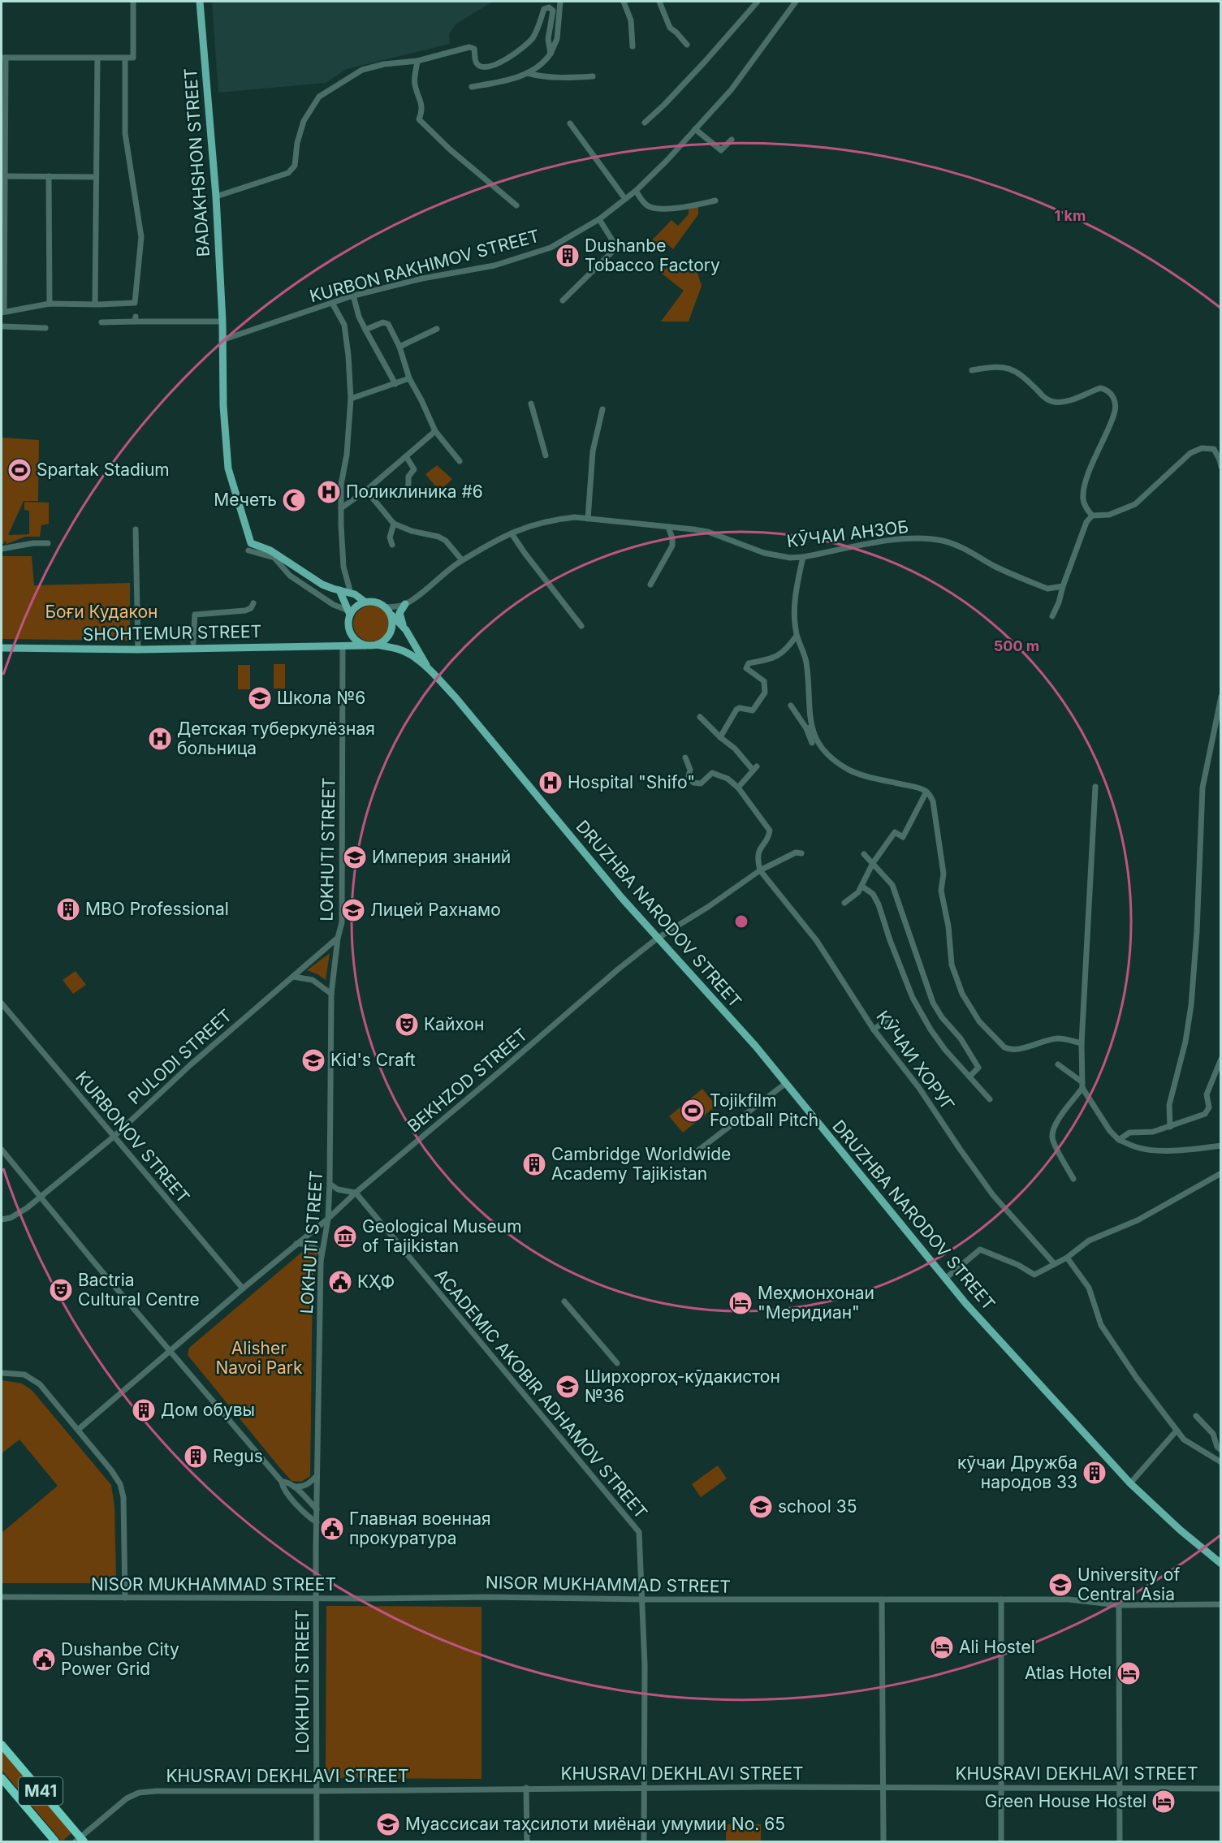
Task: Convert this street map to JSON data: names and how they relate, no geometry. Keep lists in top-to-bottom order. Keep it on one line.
{"streets":{"highway":["M41"],"main road":["BADAKHSHON STREET","SHOHTEMUR STREET","DRUZHBA NARODOV STREET"],"street":["KURBON RAKHIMOV STREET","КӮЧАИ АНЗОБ","LOKHUTI STREET","PULODI STREET","КӮЧАИ ХОРУГ","BEKHZOD STREET","KURBONOV STREET","ACADEMIC AKOBIR ADHAMOV STREET","NISOR MUKHAMMAD STREET","KHUSRAVI DEKHLAVI STREET"]},"crossings":[["BADAKHSHON STREET","KURBON RAKHIMOV STREET"],["BADAKHSHON STREET","SHOHTEMUR STREET"],["SHOHTEMUR STREET","LOKHUTI STREET"],["LOKHUTI STREET","PULODI STREET"],["LOKHUTI STREET","BEKHZOD STREET"],["LOKHUTI STREET","NISOR MUKHAMMAD STREET"],["LOKHUTI STREET","KHUSRAVI DEKHLAVI STREET"],["DRUZHBA NARODOV STREET","BEKHZOD STREET"],["PULODI STREET","KURBONOV STREET"],["КӮЧАИ ХОРУГ","BEKHZOD STREET"],["BEKHZOD STREET","KURBONOV STREET"],["BEKHZOD STREET","ACADEMIC AKOBIR ADHAMOV STREET"],["ACADEMIC AKOBIR ADHAMOV STREET","NISOR MUKHAMMAD STREET"],["ACADEMIC AKOBIR ADHAMOV STREET","KHUSRAVI DEKHLAVI STREET"],["KHUSRAVI DEKHLAVI STREET","M41"]],"parks":["Боғи Кудакон","Alisher Navoi Park"],"places":{"building":["Dushanbe Tobacco Factory","MBO Professional","Cambridge Worldwide Academy Tajikistan","Дом обувы","Regus","кӯчаи Дружба народов 33"],"sports":["Spartak Stadium","Tojikfilm Football Pitch"],"hospital":["Поликлиника #6","Детская туберкулёзная больница","Hospital \"Shifo\""],"mosque":["Мечеть"],"school or university":["Школа №6","Империя знаний","Лицей Рахнамо","Kid's Craft","Ширхоргоҳ-кӯдакистон №36","school 35","University of Central Asia","Муассисаи таҳсилоти миёнаи умумии No. 65"],"theatre":["Кайхон","Bactria Cultural Centre"],"museum":["Geological Museum of Tajikistan"],"public building":["КҲФ","Главная военная прокуратура","Dushanbe City Power Grid"],"hotel":["Меҳмонхонаи \"Меридиан\"","Ali Hostel","Atlas Hotel","Green House Hostel"]},"rings":["1 km","500 m"]}
